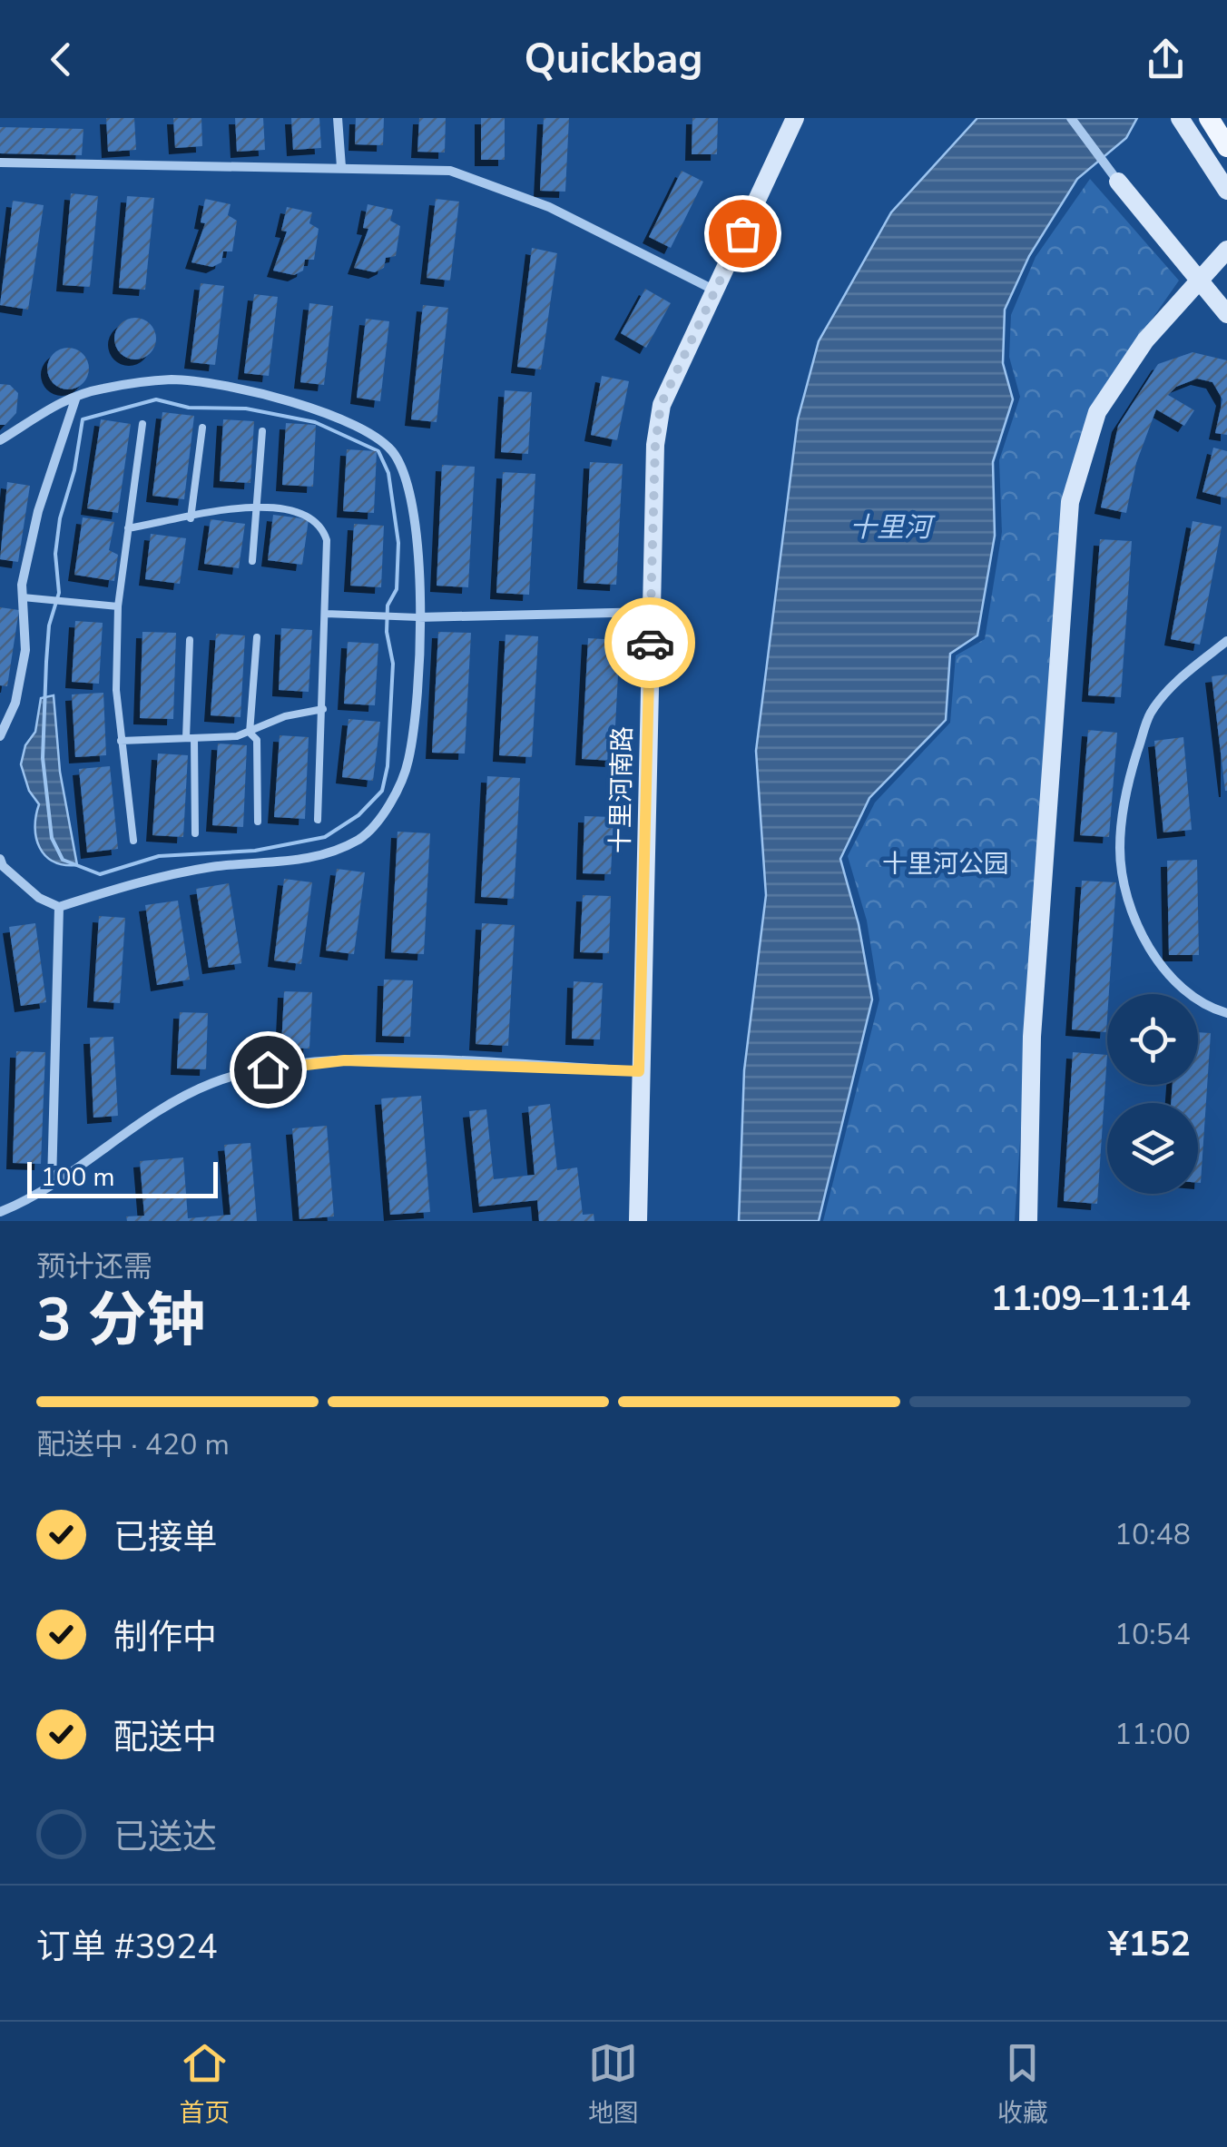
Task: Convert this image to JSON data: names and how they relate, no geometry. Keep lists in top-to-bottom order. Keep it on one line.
{"streets":{"street":["十里河南路"]},"water":["十里河"],"parks":["十里河公园"],"scale_bar":"100 m","page":{"header":"Quickbag","scale":"100 m","heading":["3 分钟","预计还需","11:09–11:14"],"panel":["订单 #3924","¥152"],"bar":"配送中 · 420 m","list":[["已接单","10:48"],["制作中","10:54"],["配送中","11:00"],"已送达"],"tabs":["首页","地图","收藏"]}}
